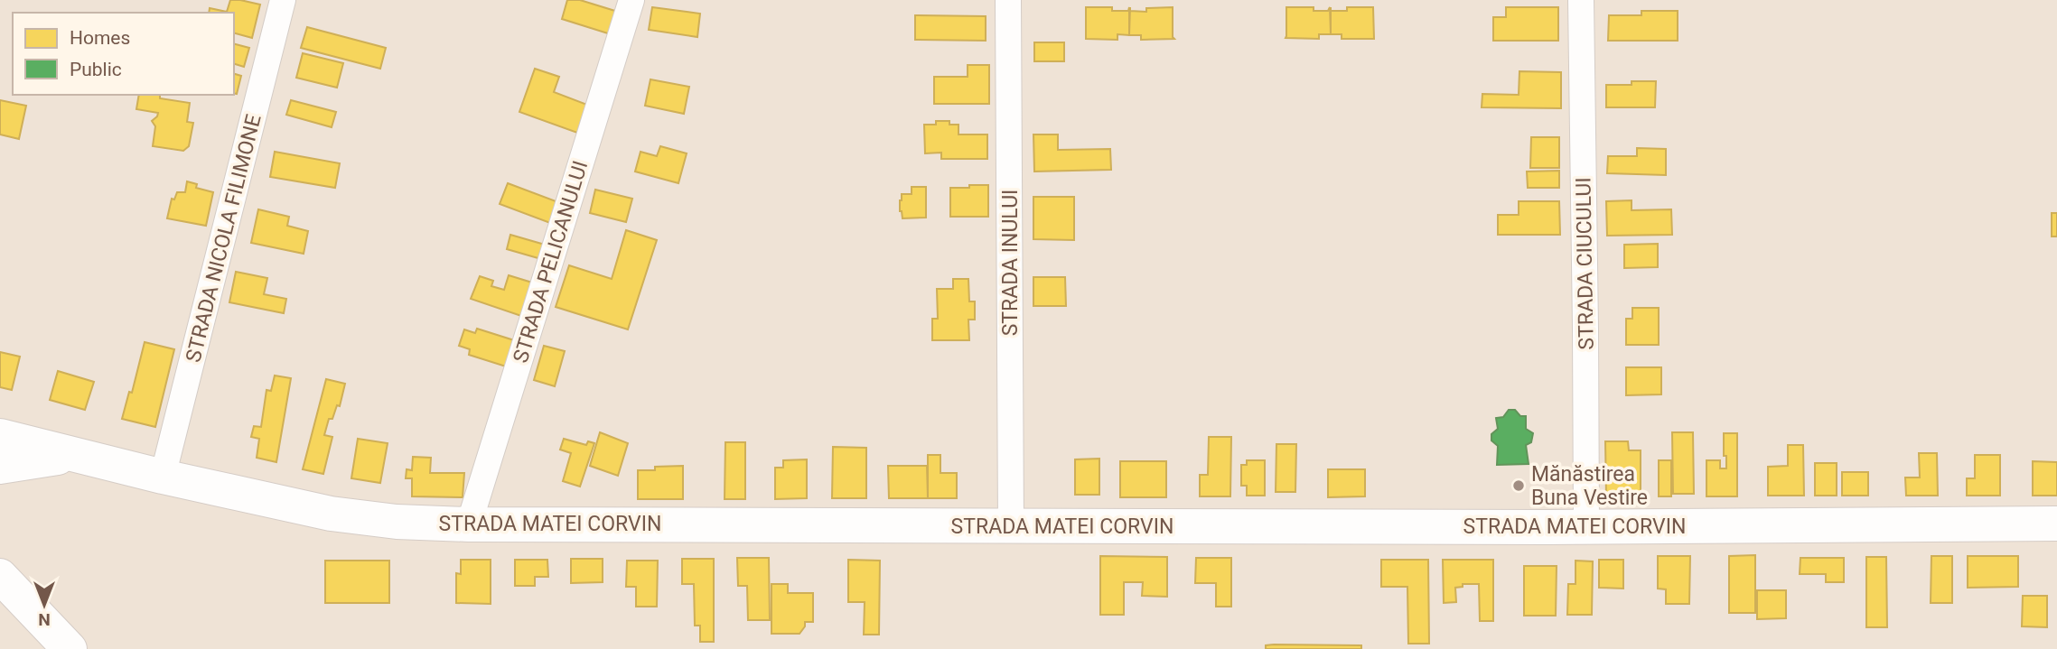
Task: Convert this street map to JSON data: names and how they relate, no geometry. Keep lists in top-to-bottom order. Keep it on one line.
{"streets":{"main road":["STRADA MATEI CORVIN"],"street":["STRADA NICOLA FILIMONE","STRADA PELICANULUI","STRADA INULUI","STRADA CIUCULUI"]},"crossings":[["STRADA NICOLA FILIMONE","STRADA MATEI CORVIN"],["STRADA PELICANULUI","STRADA MATEI CORVIN"],["STRADA INULUI","STRADA MATEI CORVIN"],["STRADA CIUCULUI","STRADA MATEI CORVIN"]],"places":["Mănăstirea Buna Vestire"],"legend":["Homes","Public"],"north":"bottom"}
